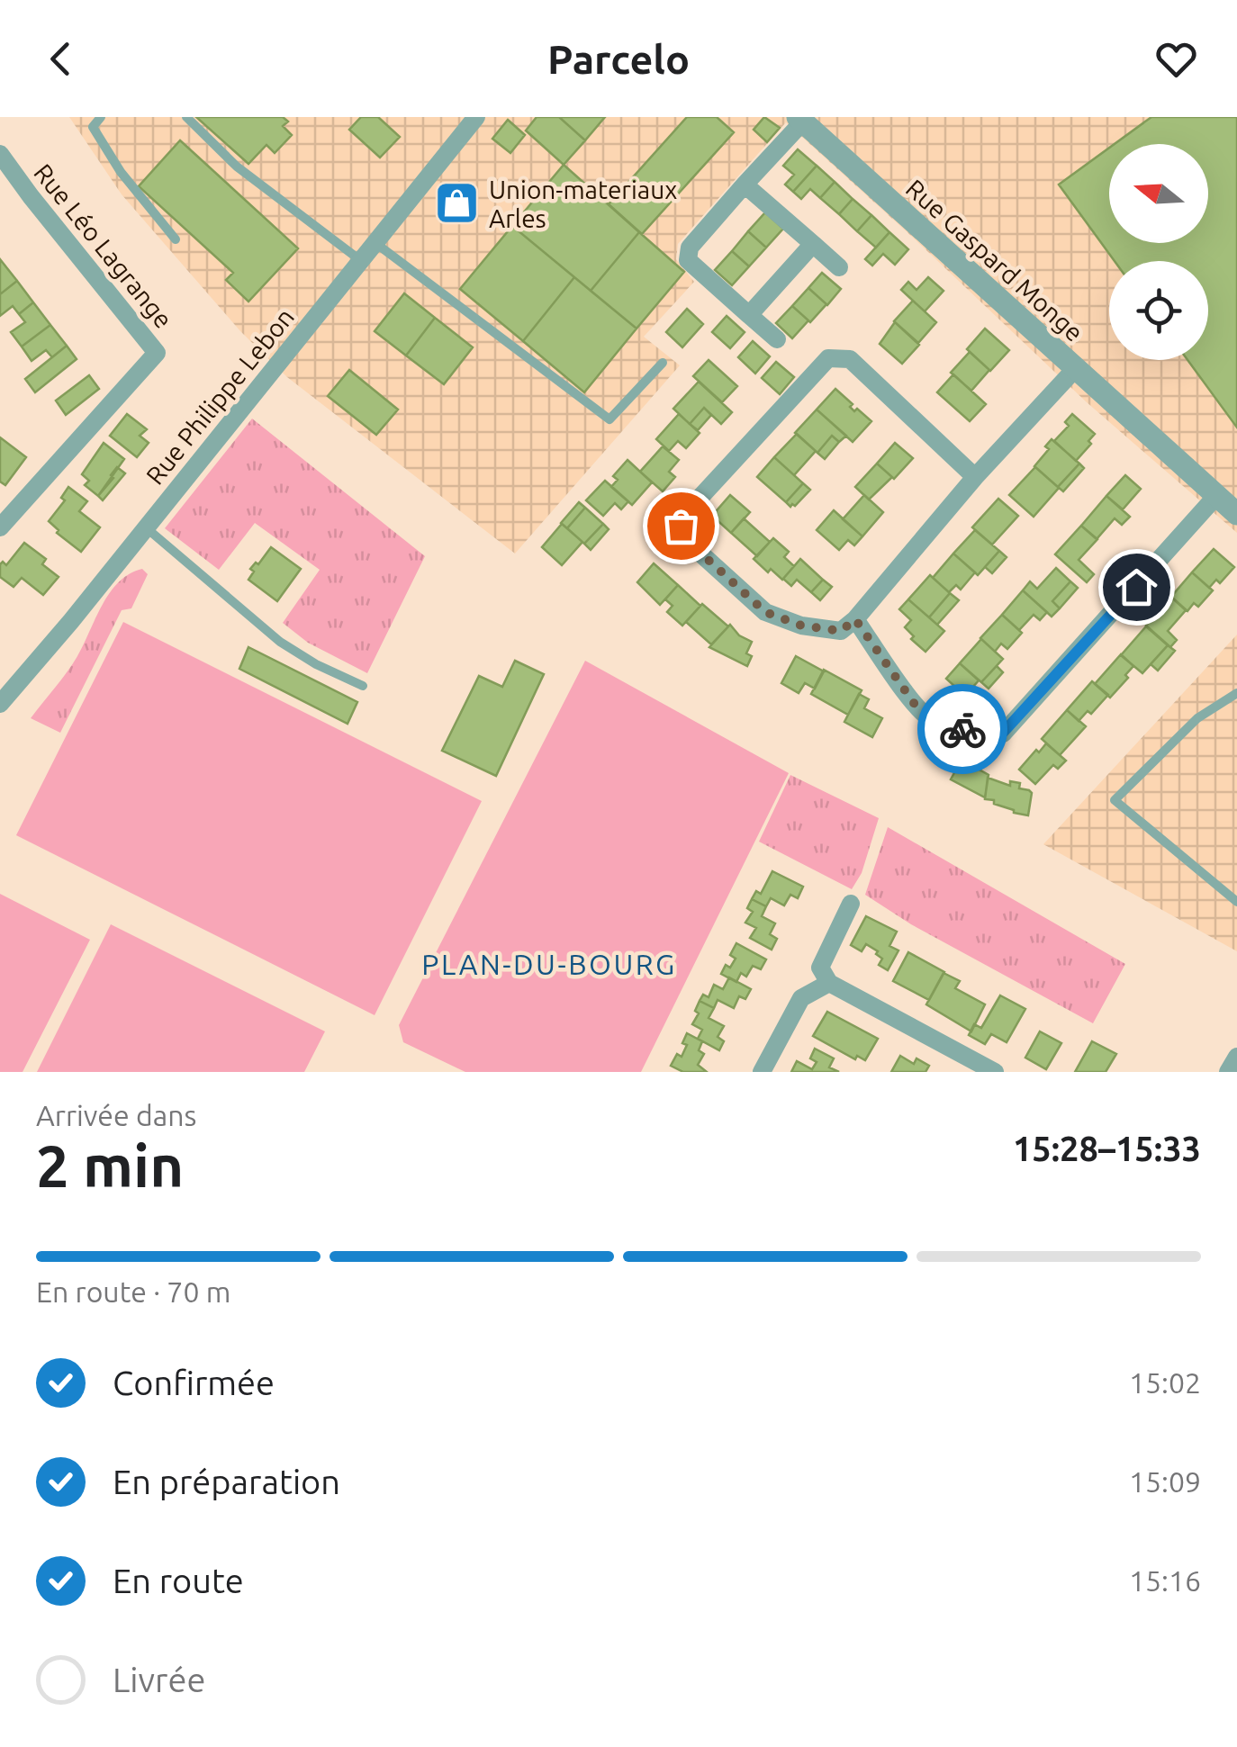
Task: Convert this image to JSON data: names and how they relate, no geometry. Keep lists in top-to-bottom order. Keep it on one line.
{"streets":{"street":["Rue Léo Lagrange","Rue Gaspard Monge","Rue Philippe Lebon"]},"districts":["PLAN-DU-BOURG"],"places":{"shop":["Union-materiaux Arles"]},"north":"left","page":{"header":"Parcelo","heading":["2 min","Arrivée dans","15:28–15:33"],"bar":"En route · 70 m","list":[["Confirmée","15:02"],["En préparation","15:09"],["En route","15:16"],"Livrée"]}}
